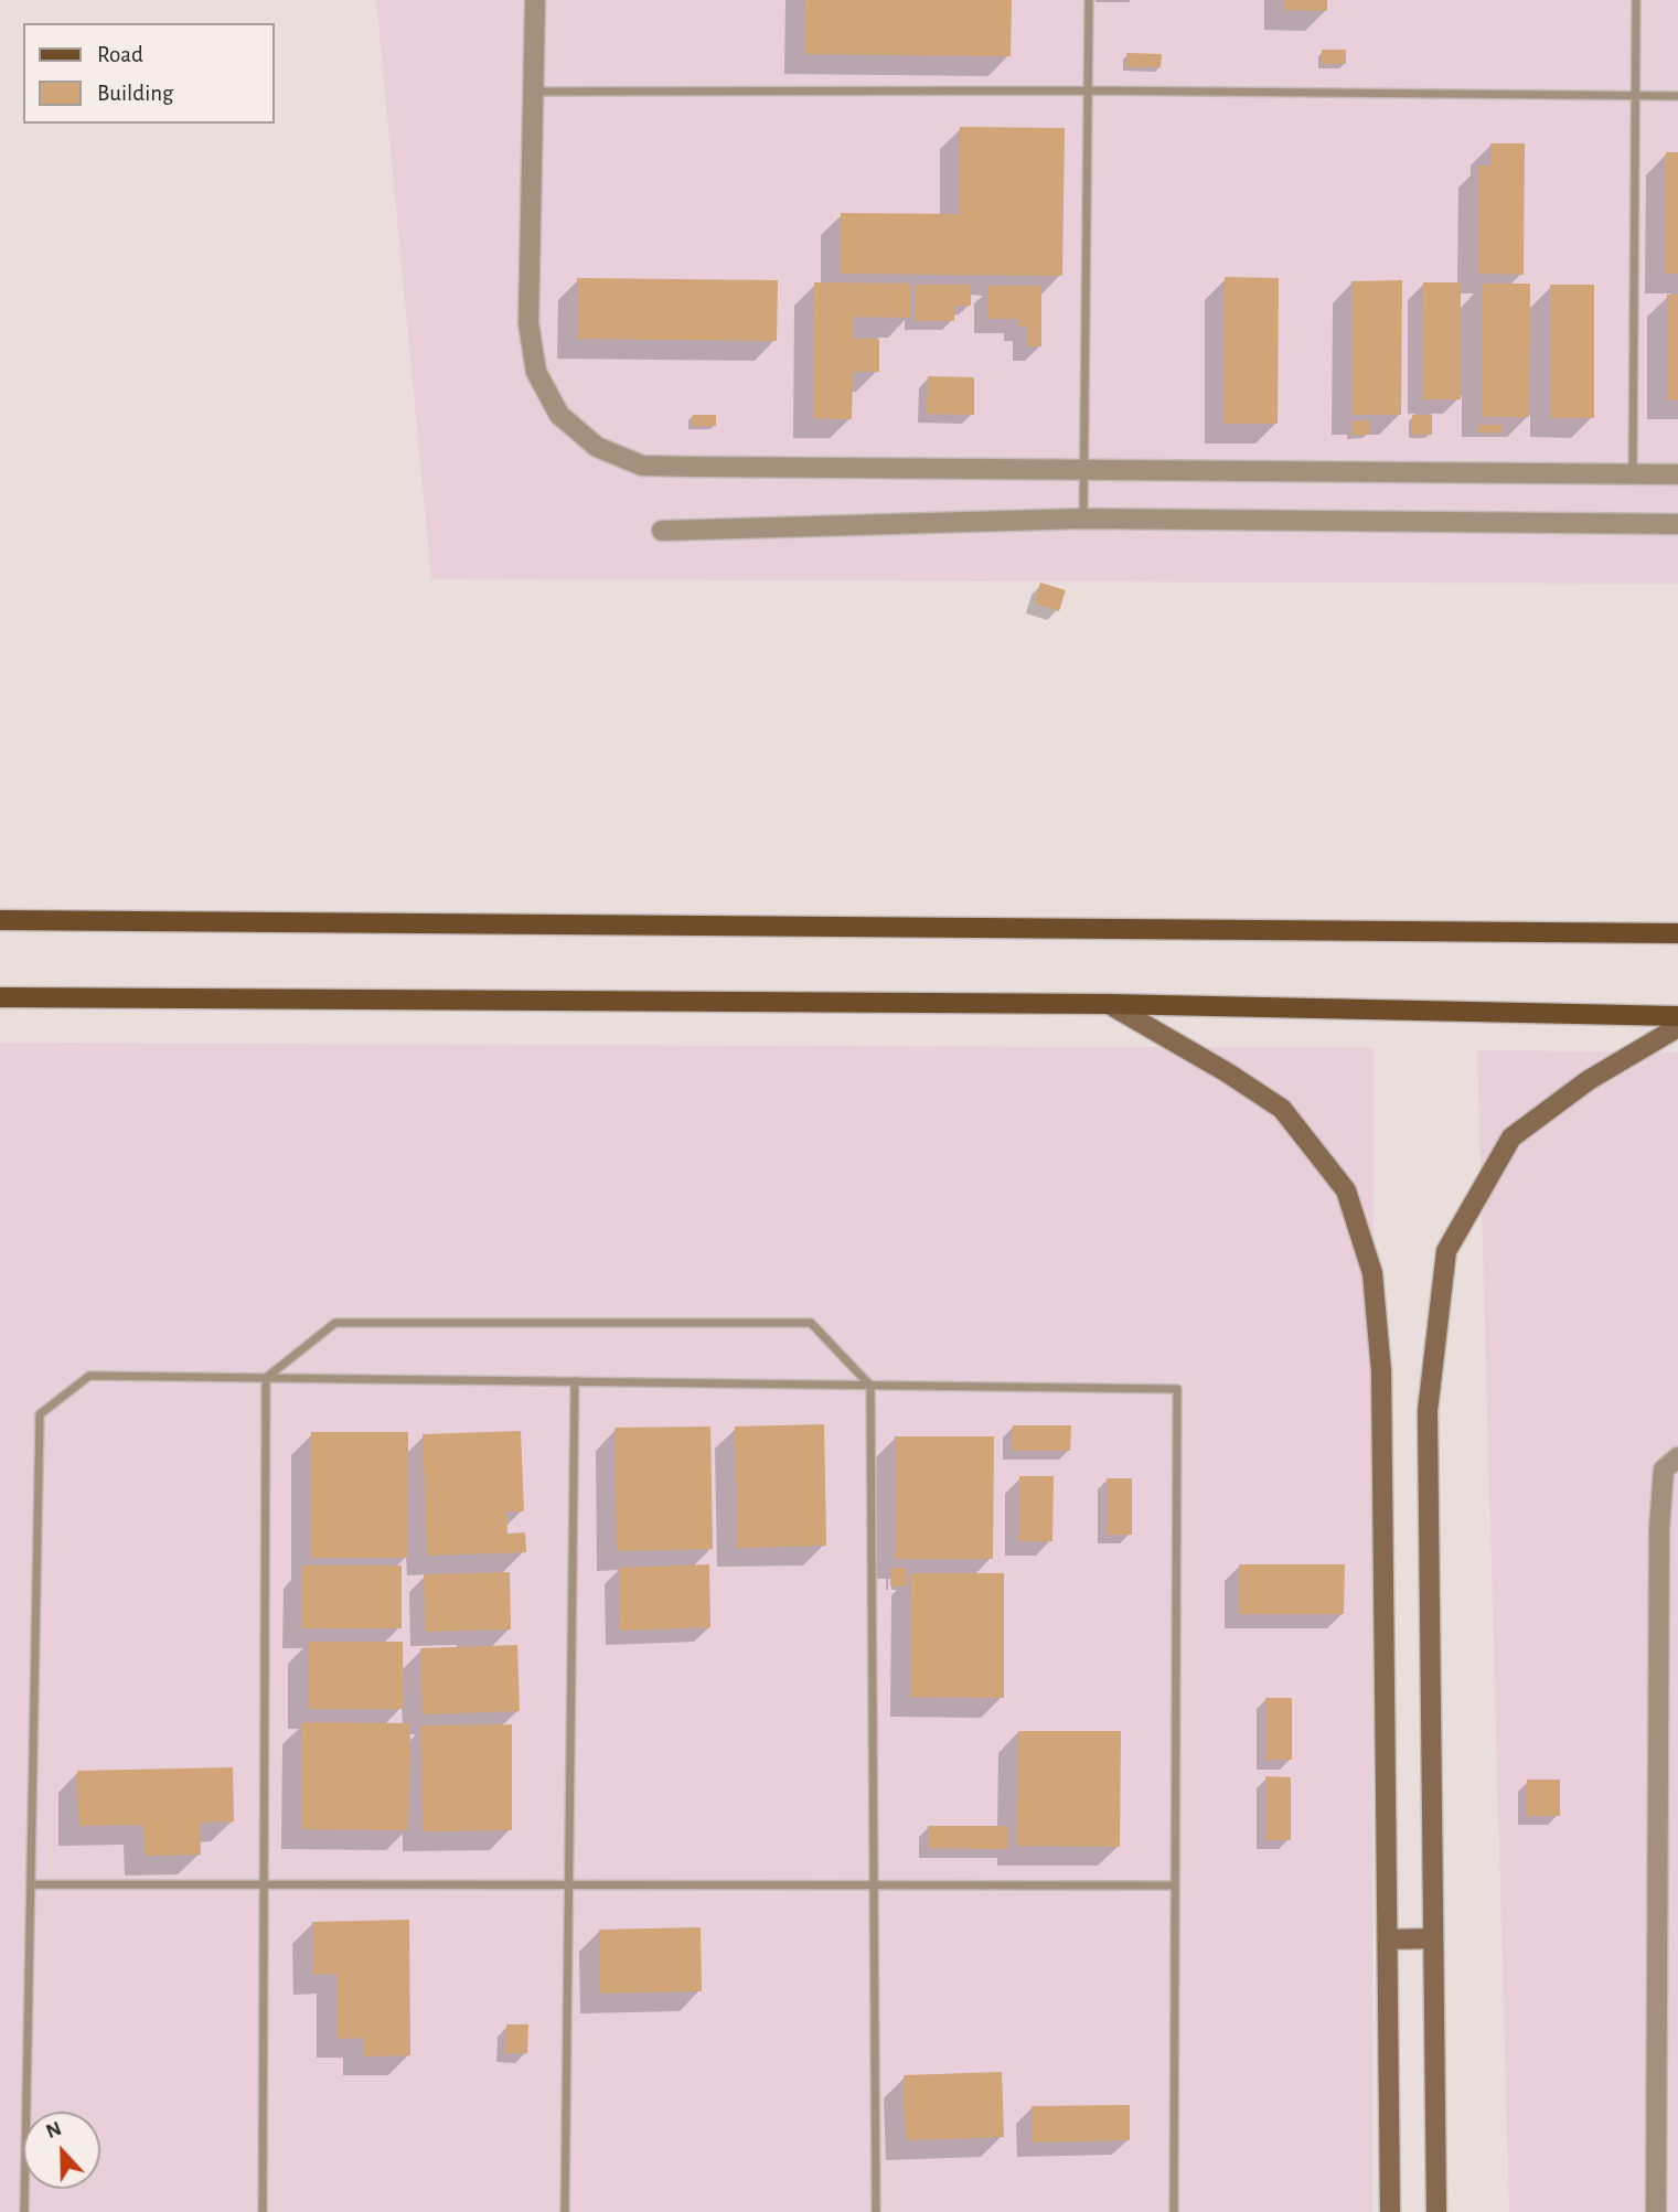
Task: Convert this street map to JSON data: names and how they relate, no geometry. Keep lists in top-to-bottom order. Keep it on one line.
{"legend":["Road","Building"],"north":"top"}
